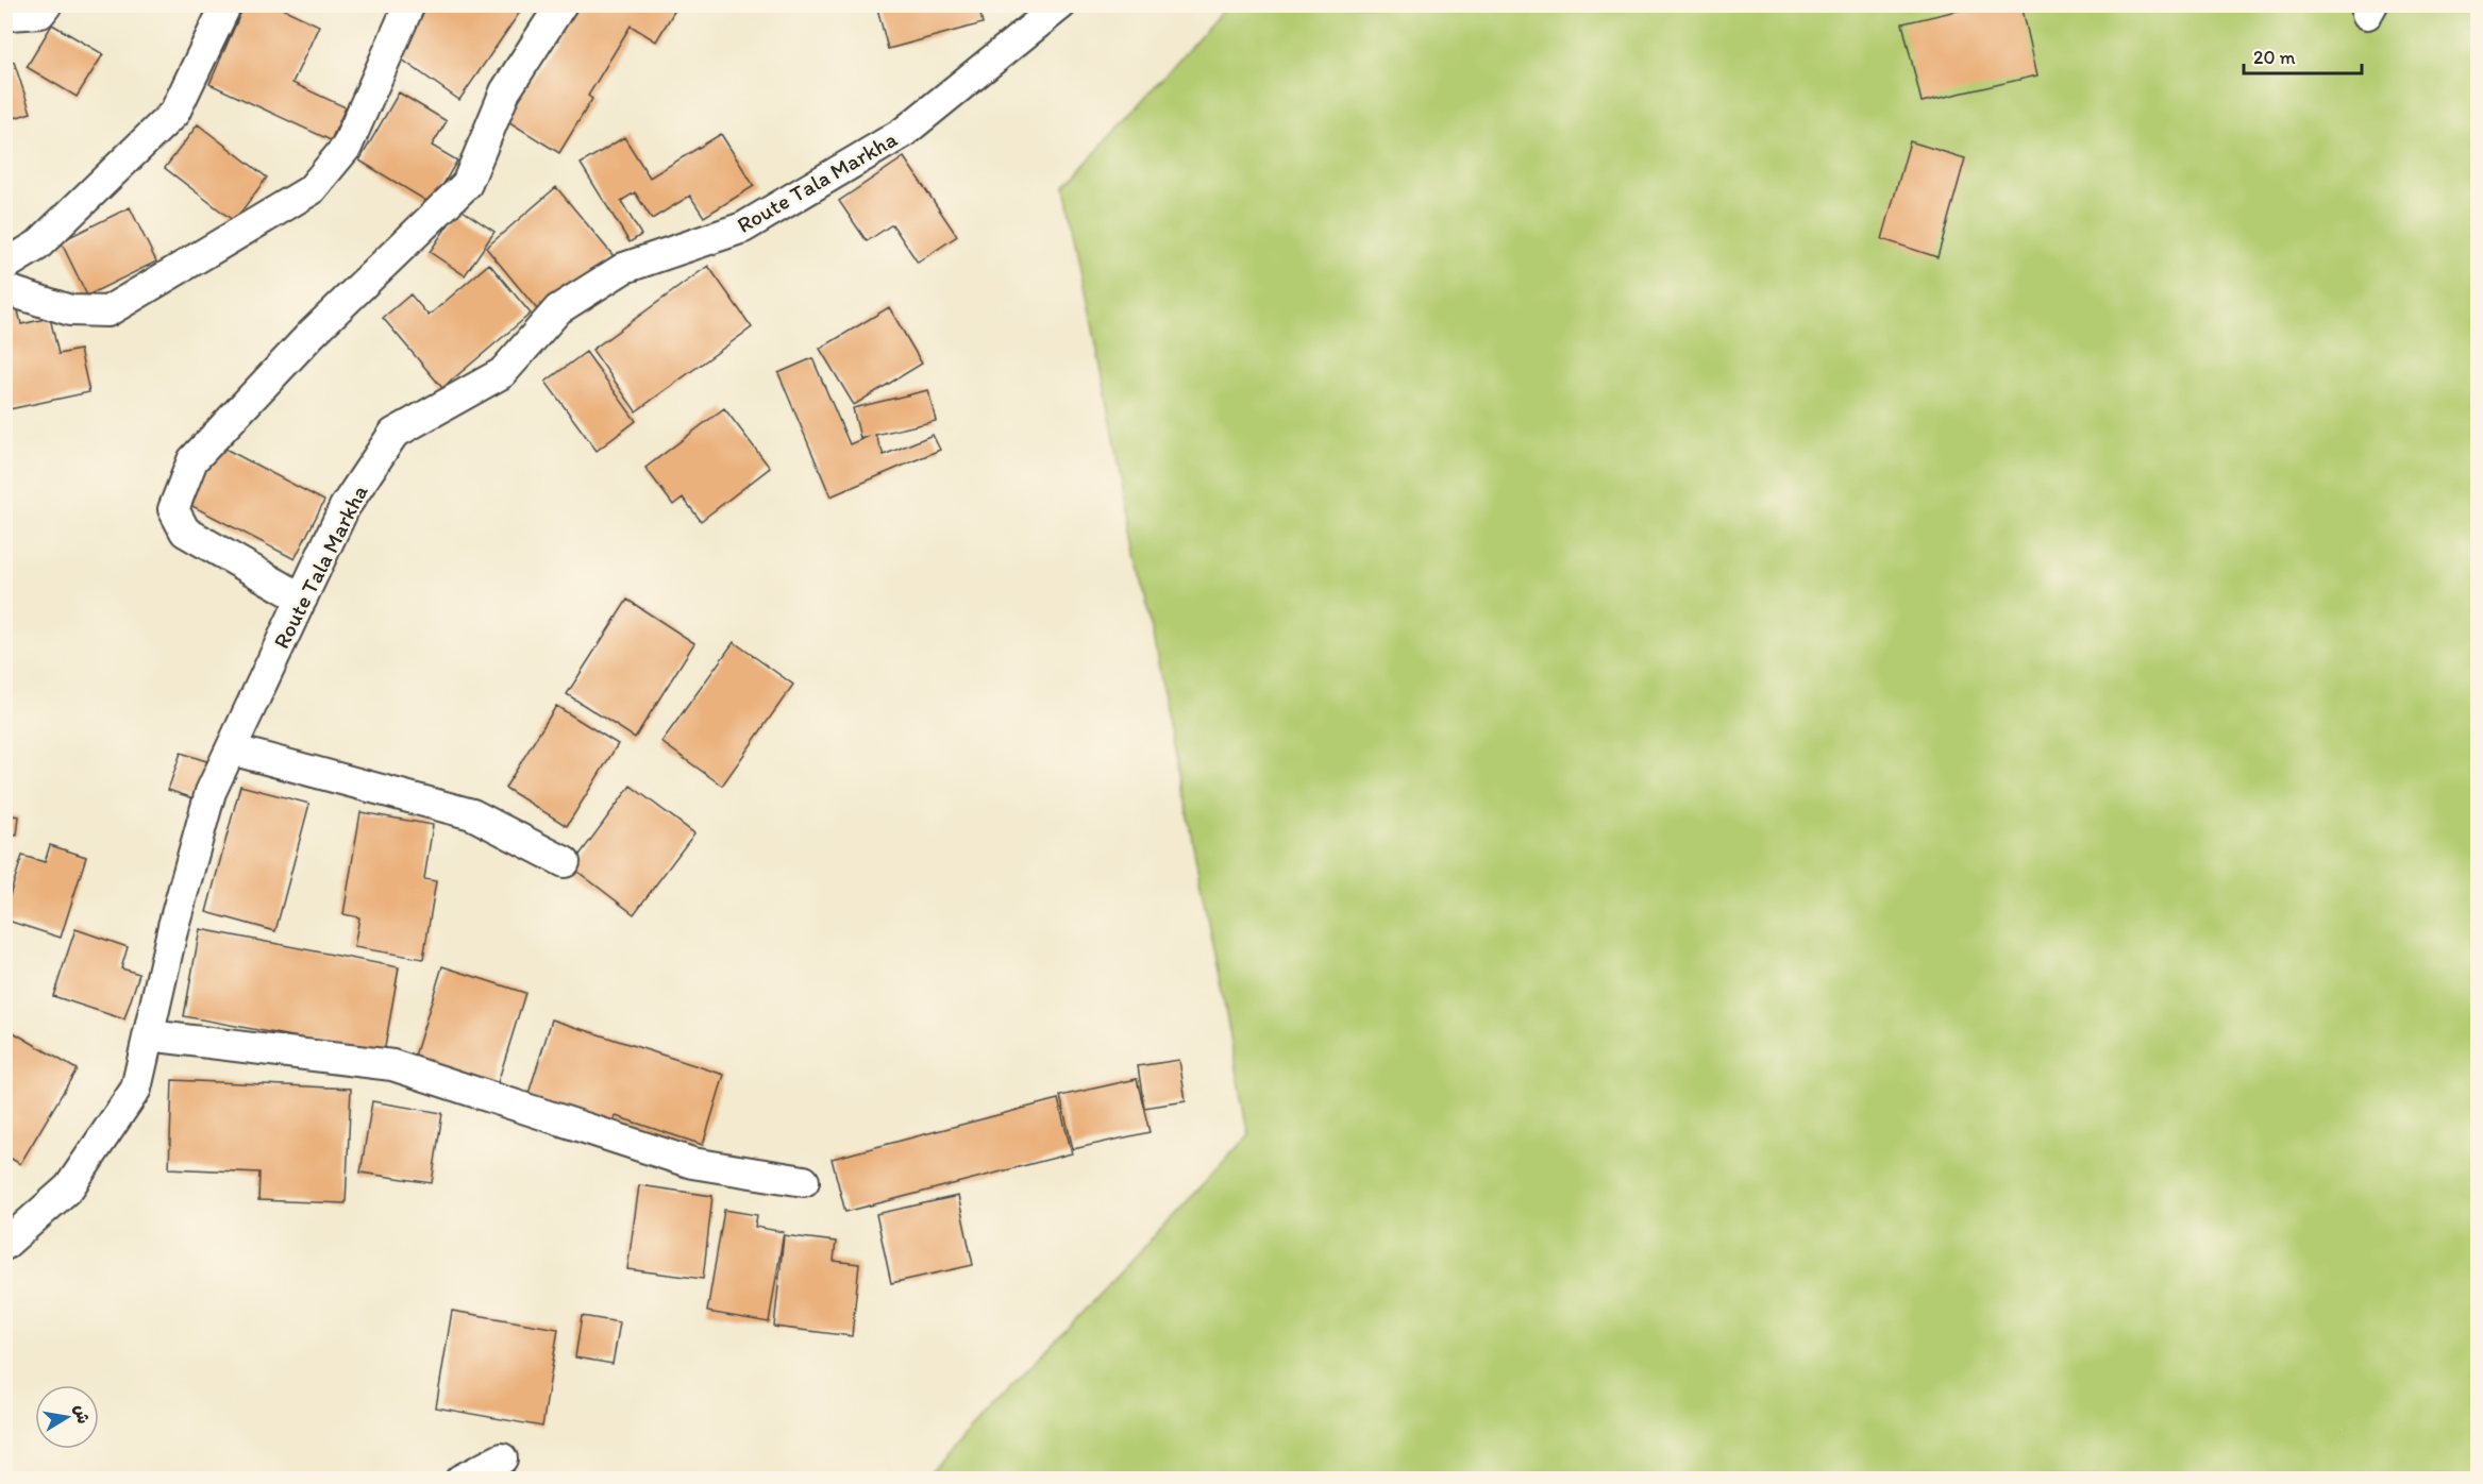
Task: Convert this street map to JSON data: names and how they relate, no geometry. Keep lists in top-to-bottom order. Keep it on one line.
{"streets":{"street":["Route Tala Markha"]},"scale_bar":"20 m","north":"right"}
